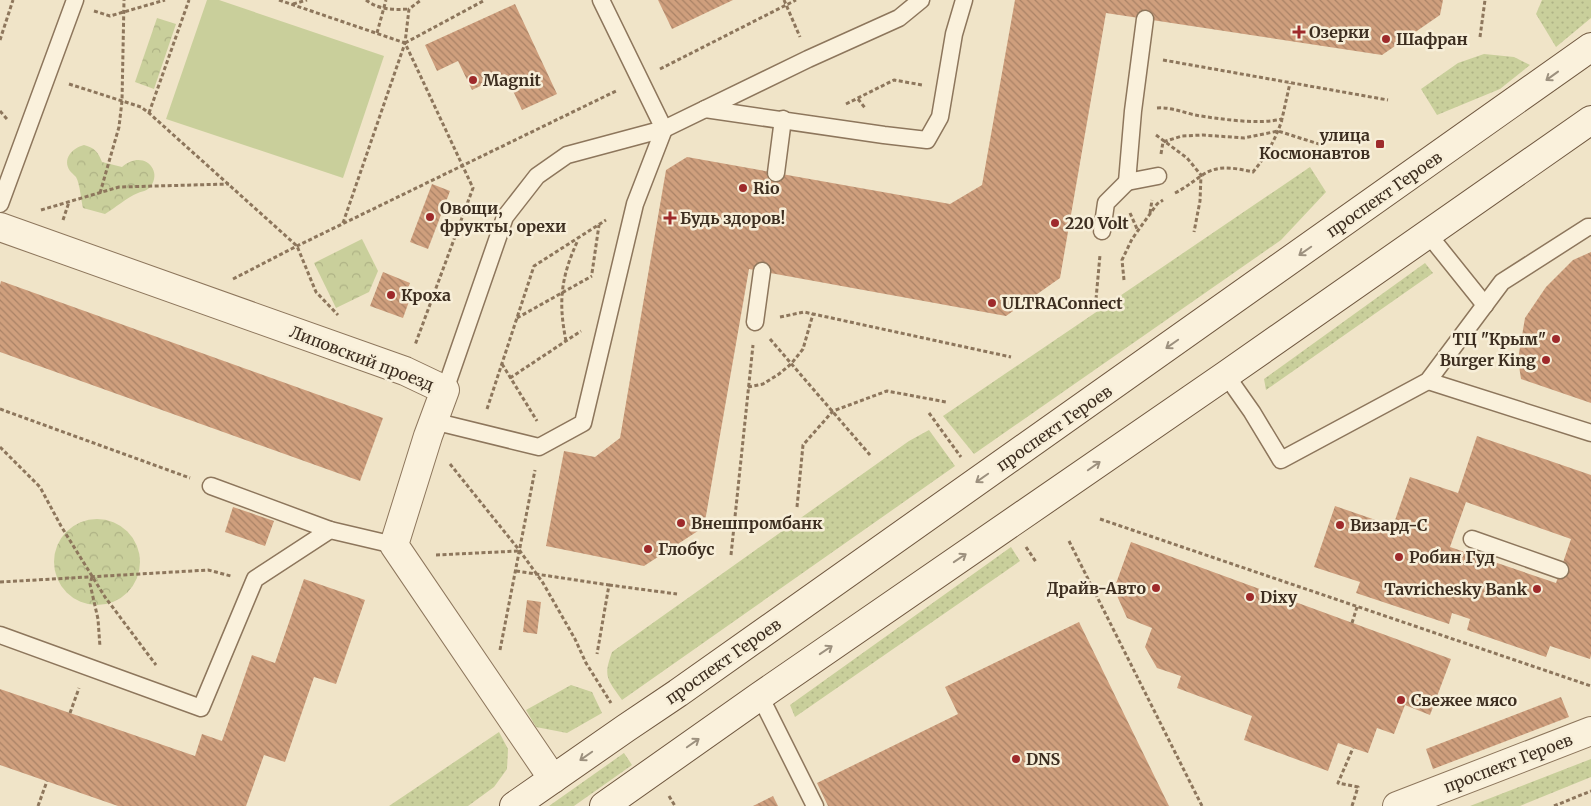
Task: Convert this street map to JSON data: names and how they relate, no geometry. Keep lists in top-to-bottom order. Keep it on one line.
{"streets":{"main road":["проспект Героев","Липовский проезд"]},"places":{"health":["Озерки","Будь здоров!"],"other":["Шафран","Magnit","Rio","Овощи, фрукты, орехи","220 Volt","Кроха","ULTRAConnect","ТЦ \"Крым\"","Burger King","Внешпромбанк","Визард-С","Глобус","Робин Гуд","Драйв-Авто","Tavrichesky Bank","Dixy","Свежее мясо","DNS"],"transit":["улица Космонавтов"]}}
